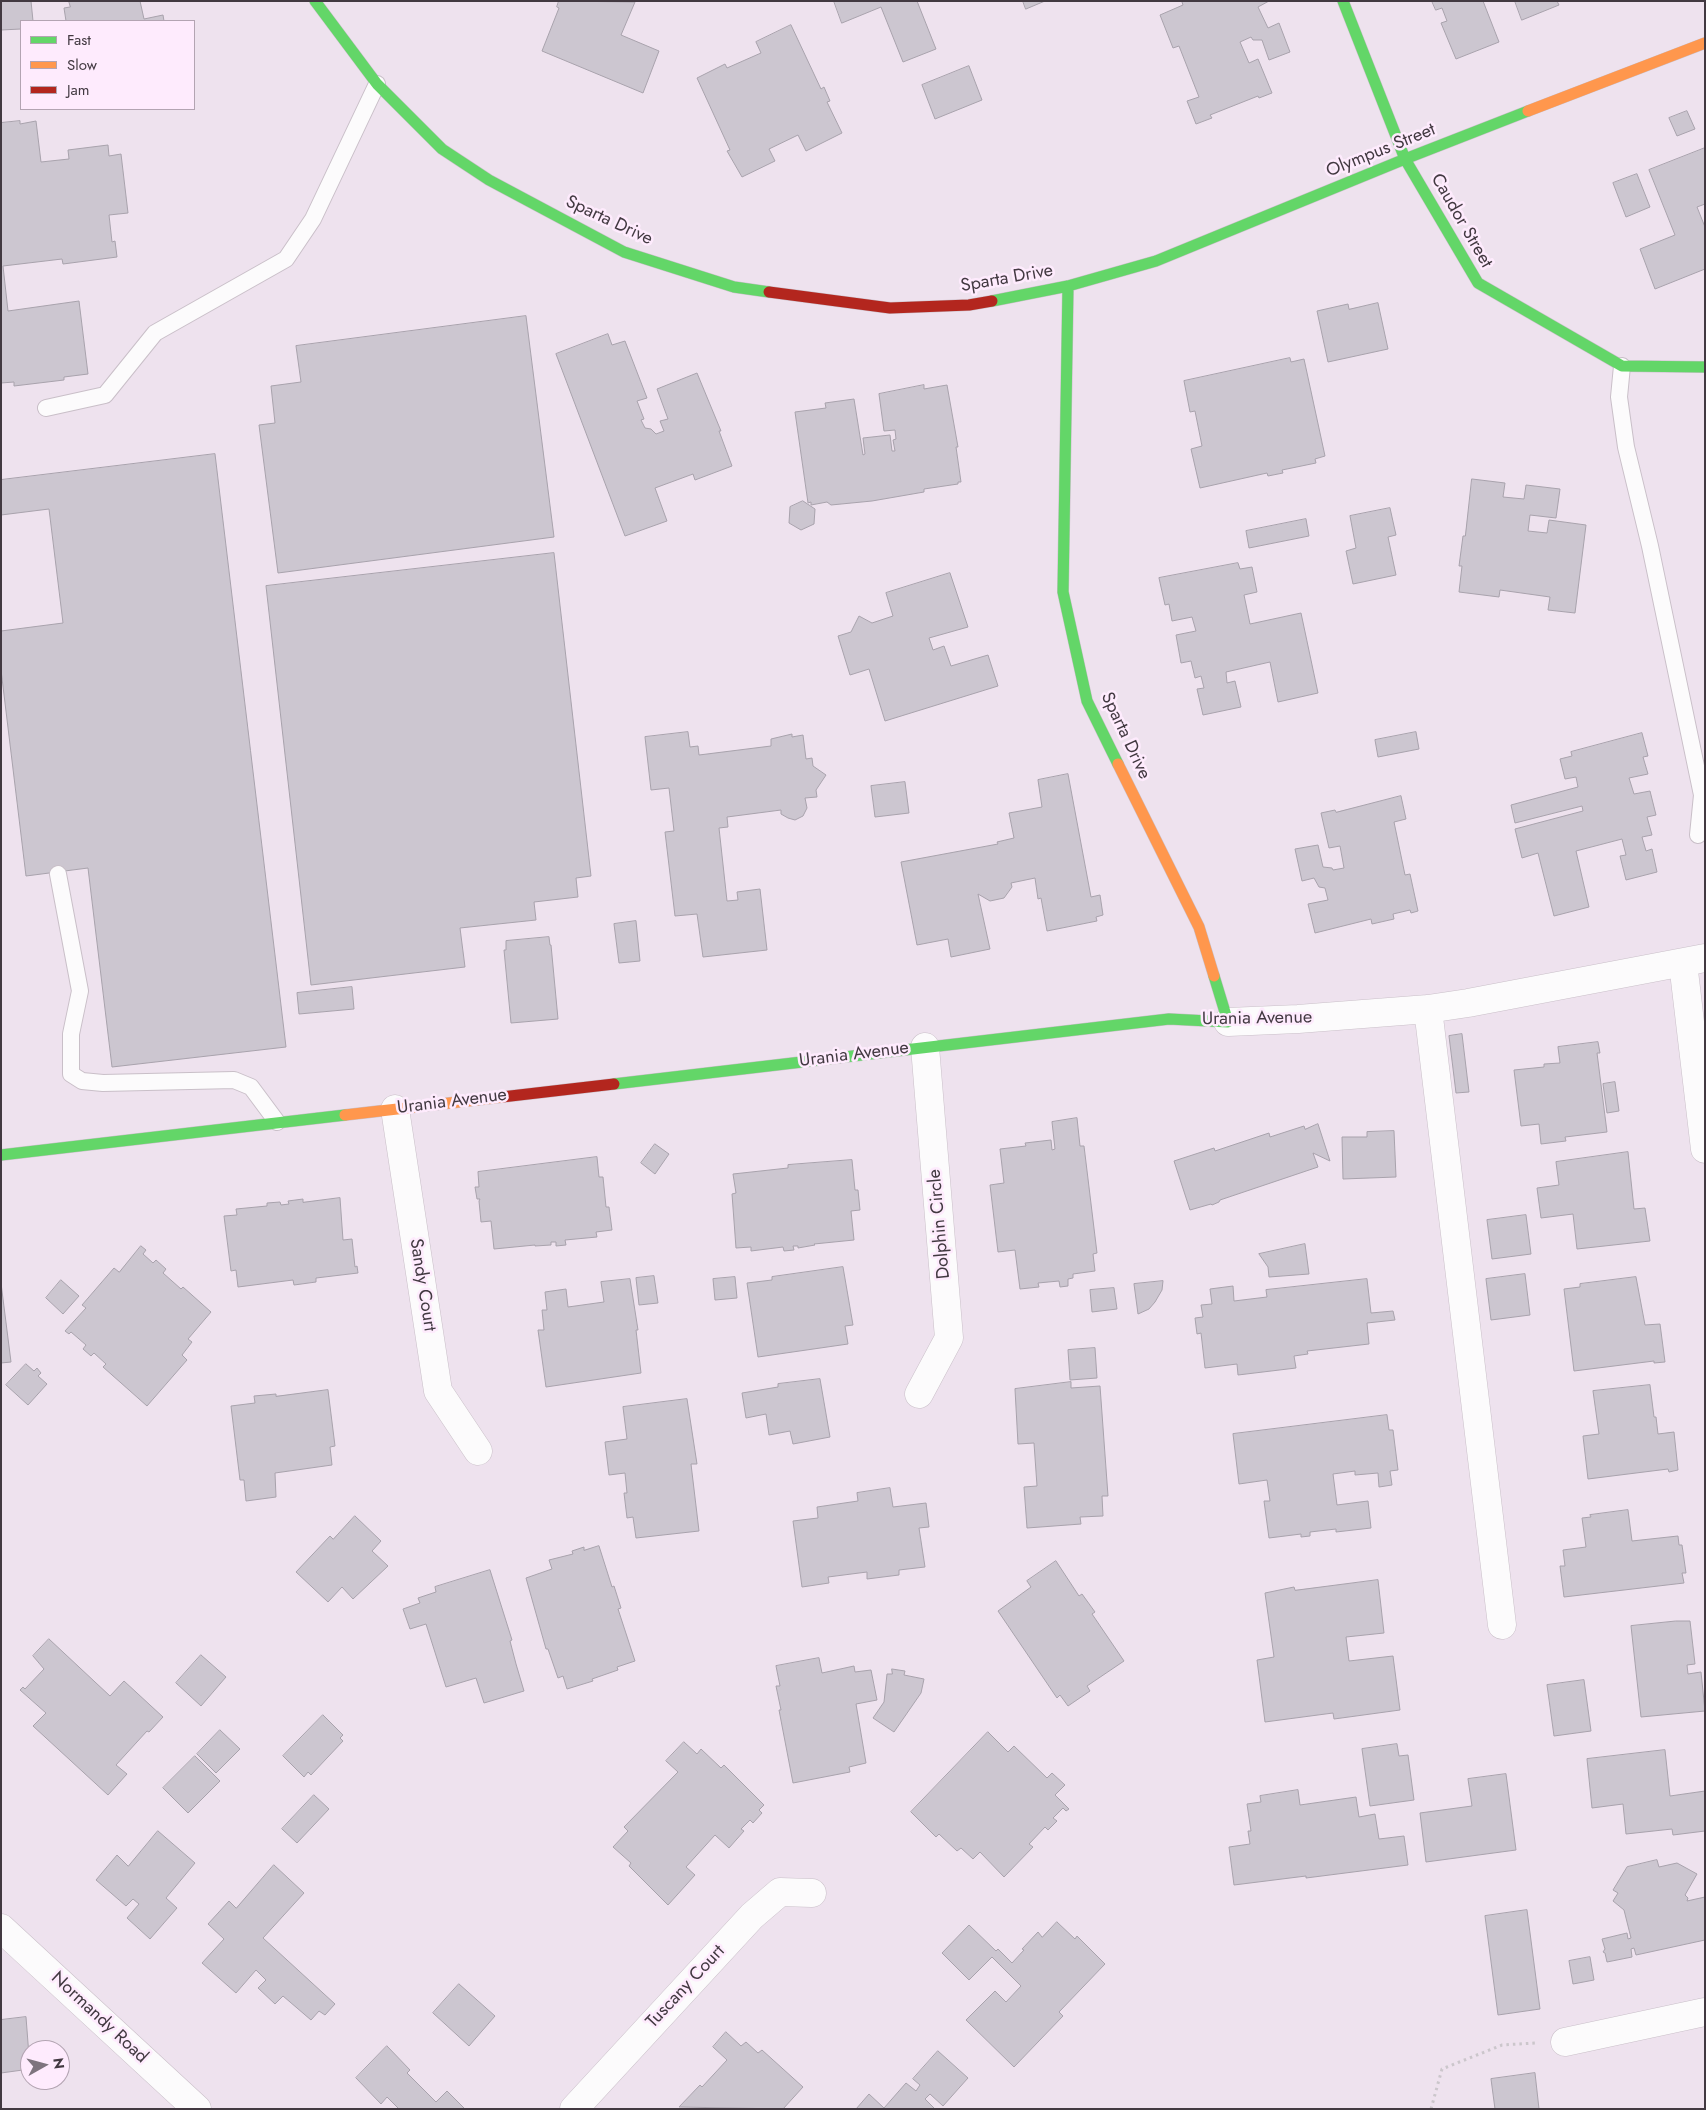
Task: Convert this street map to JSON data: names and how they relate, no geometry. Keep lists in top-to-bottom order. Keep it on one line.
{"streets":{"street":["Olympus Street","Sparta Drive","Caudor Street","Urania Avenue","Dolphin Circle","Sandy Court","Tuscany Court","Normandy Road"]},"crossings":[["Olympus Street","Sparta Drive"],["Olympus Street","Caudor Street"],["Sparta Drive","Urania Avenue"],["Urania Avenue","Dolphin Circle"],["Urania Avenue","Sandy Court"]],"legend":["Fast","Slow","Jam"],"north":"right"}
